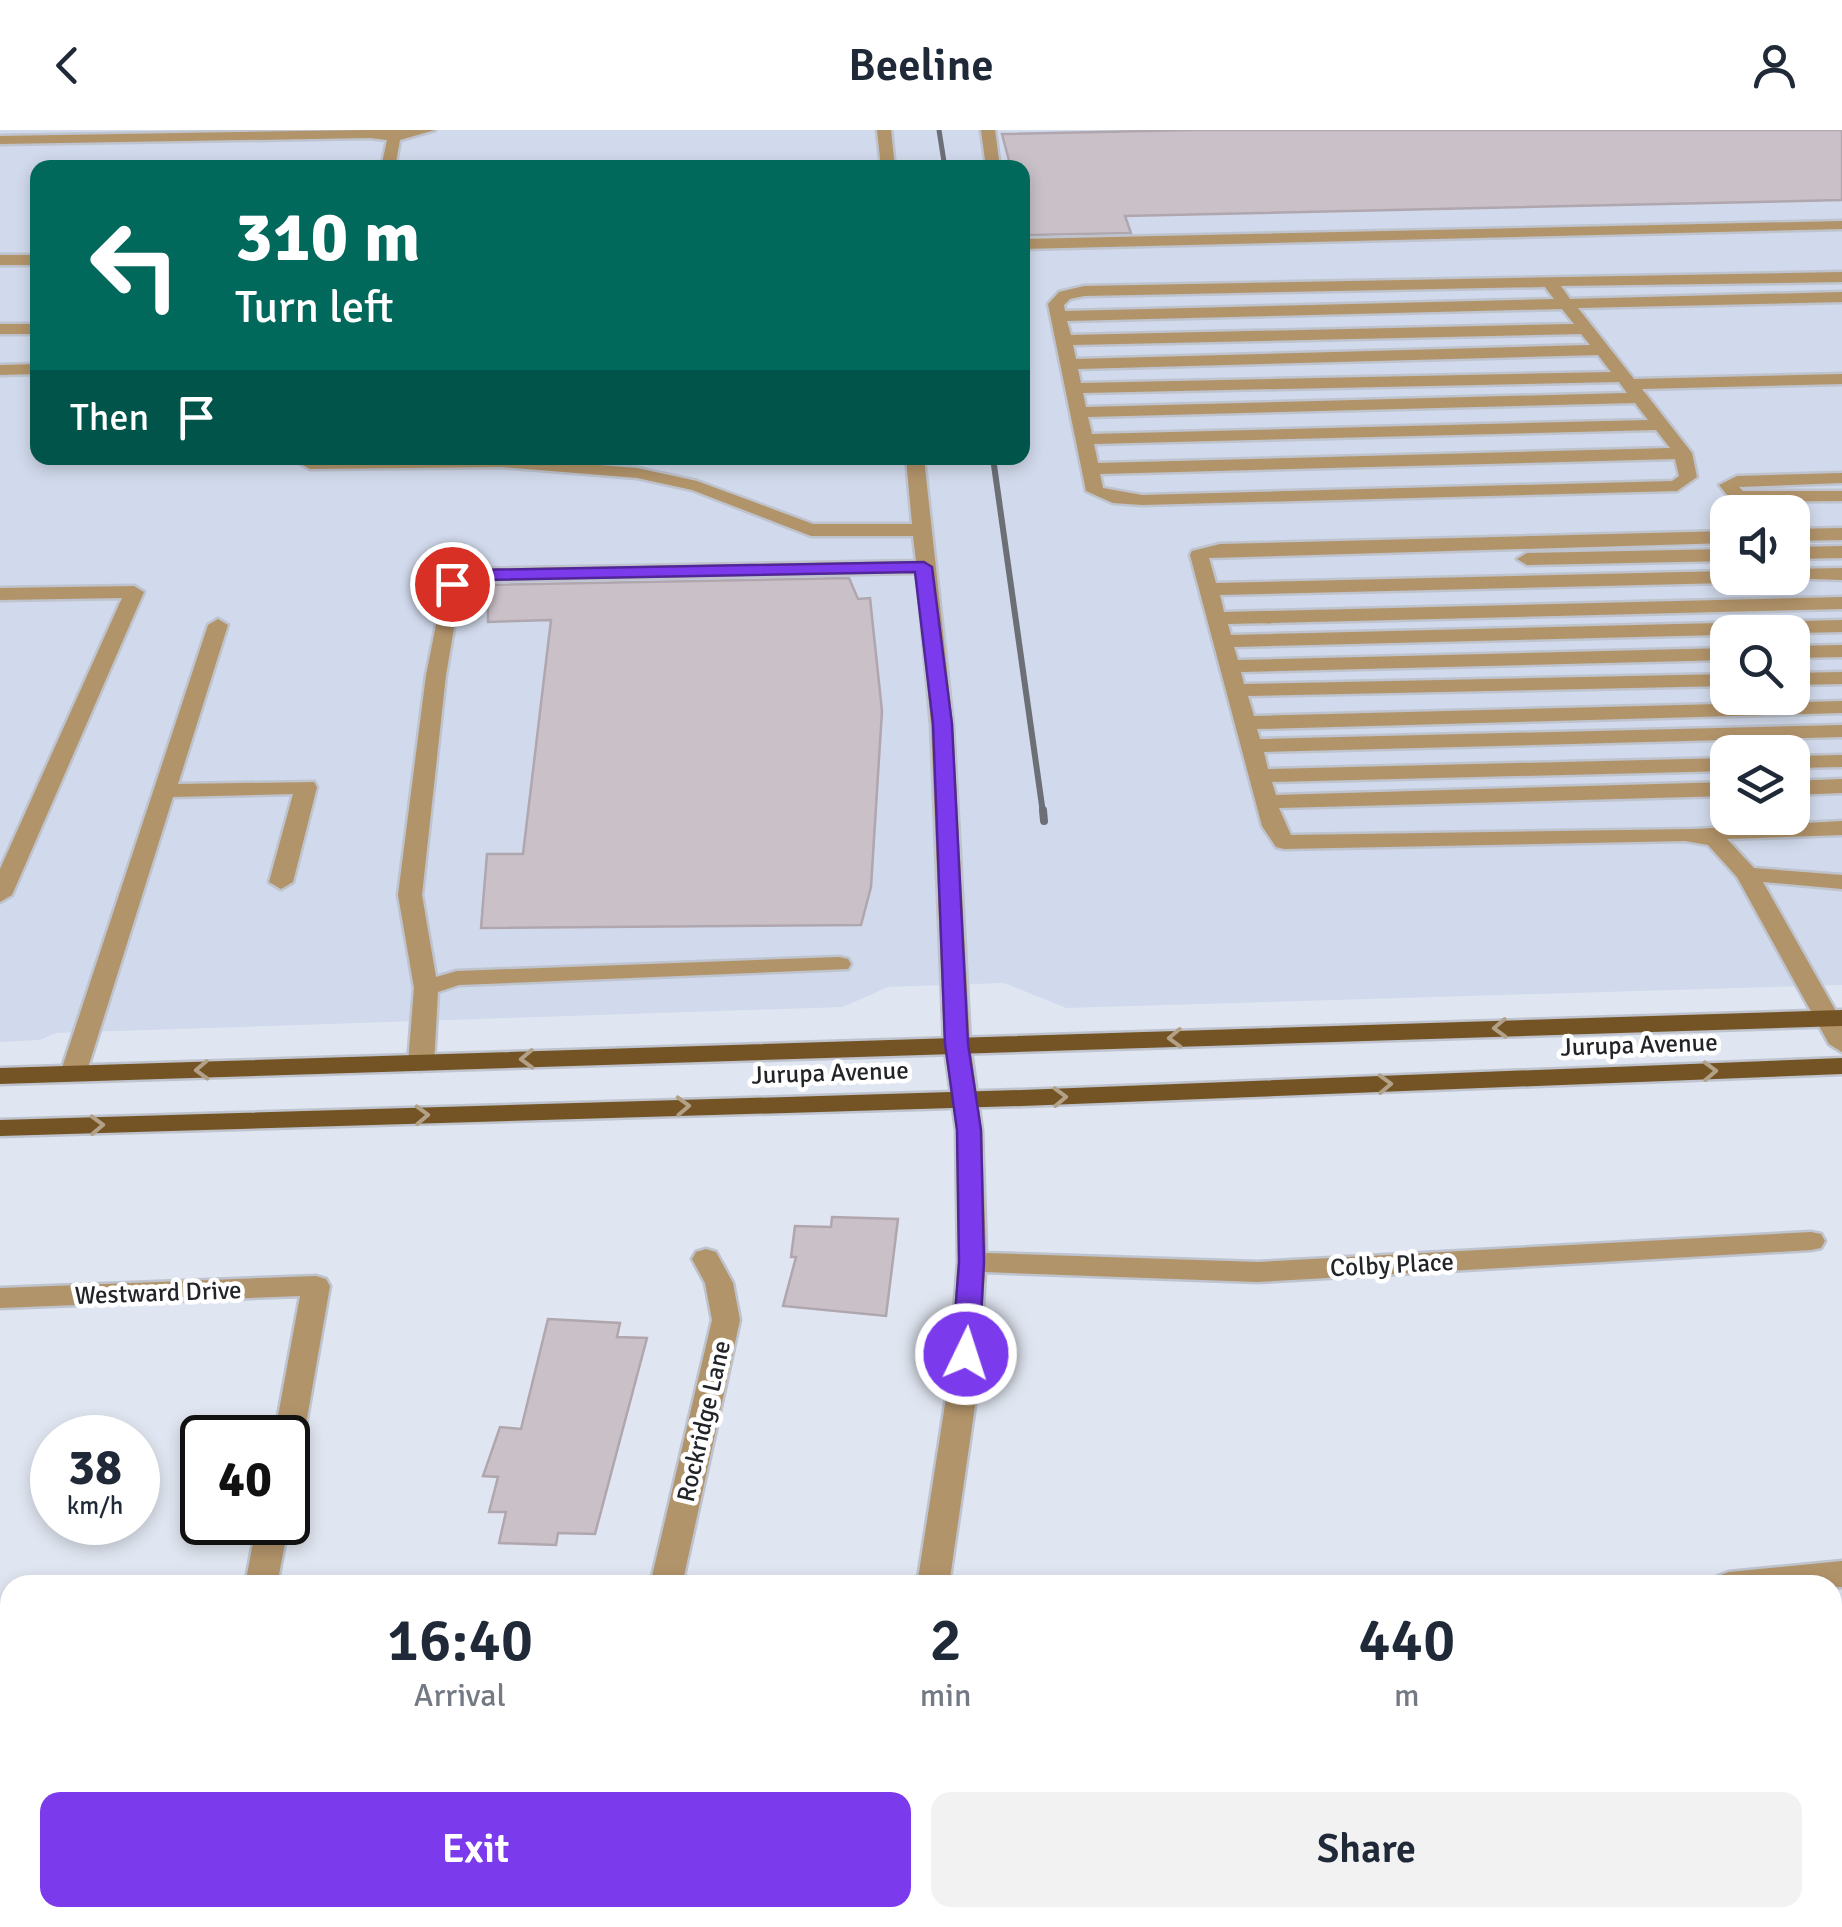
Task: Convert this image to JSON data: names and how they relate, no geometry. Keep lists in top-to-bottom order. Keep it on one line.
{"streets":{"main road":["Jurupa Avenue"],"street":["Colby Place","Westward Drive","Rockridge Lane"]},"page":{"header":"Beeline","turn":["310 m","Turn left"],"then":"Then","speed":"38 km/h","limit":"40","eta":["16:40","Arrival","2","min","440","m"],"buttons":["Exit","Share"]}}
